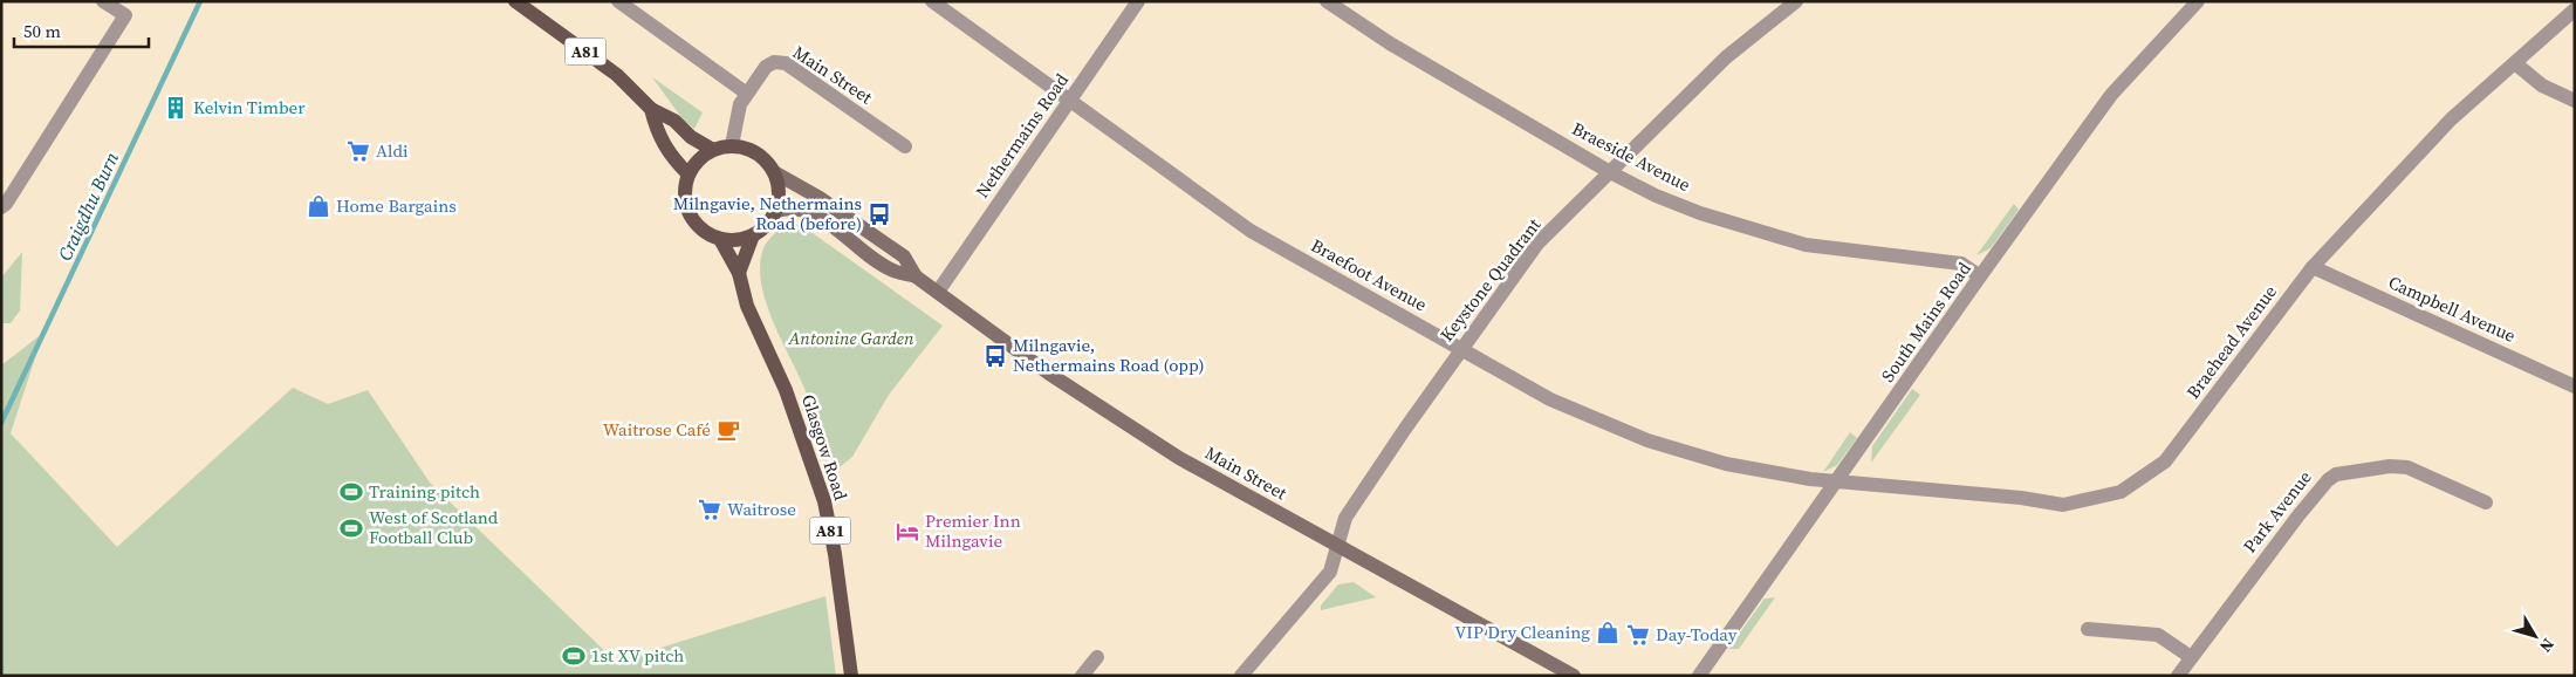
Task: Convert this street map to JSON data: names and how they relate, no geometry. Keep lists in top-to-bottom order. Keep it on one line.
{"streets":{"main road":["A81","Main Street","Glasgow Road"],"street":["Nethermains Road","Braeside Avenue","Braefoot Avenue","Keystone Quadrant","Campbell Avenue","South Mains Road","Braehead Avenue","Park Avenue"]},"crossings":[["A81","Main Street"],["A81","Glasgow Road"],["Main Street","Nethermains Road"],["Main Street","Keystone Quadrant"],["Main Street","Glasgow Road"],["Nethermains Road","Braefoot Avenue"],["Braeside Avenue","Keystone Quadrant"],["Braeside Avenue","South Mains Road"],["Braefoot Avenue","Keystone Quadrant"],["Braefoot Avenue","South Mains Road"],["Braefoot Avenue","Braehead Avenue"],["Campbell Avenue","Braehead Avenue"],["South Mains Road","Braehead Avenue"]],"water":["Craigdhu Burn"],"parks":["Antonine Garden"],"places":{"building":["Kelvin Timber"],"supermarket":["Aldi","Waitrose","Day-Today"],"shop":["Home Bargains","VIP Dry Cleaning"],"bus stop":["Milngavie, Nethermains Road (before)","Milngavie, Nethermains Road (opp)"],"cafe":["Waitrose Café"],"sports":["Training pitch","West of Scotland Football Club","1st XV pitch"],"hotel":["Premier Inn Milngavie"]},"scale_bar":"50 m","north":"bottom right"}
